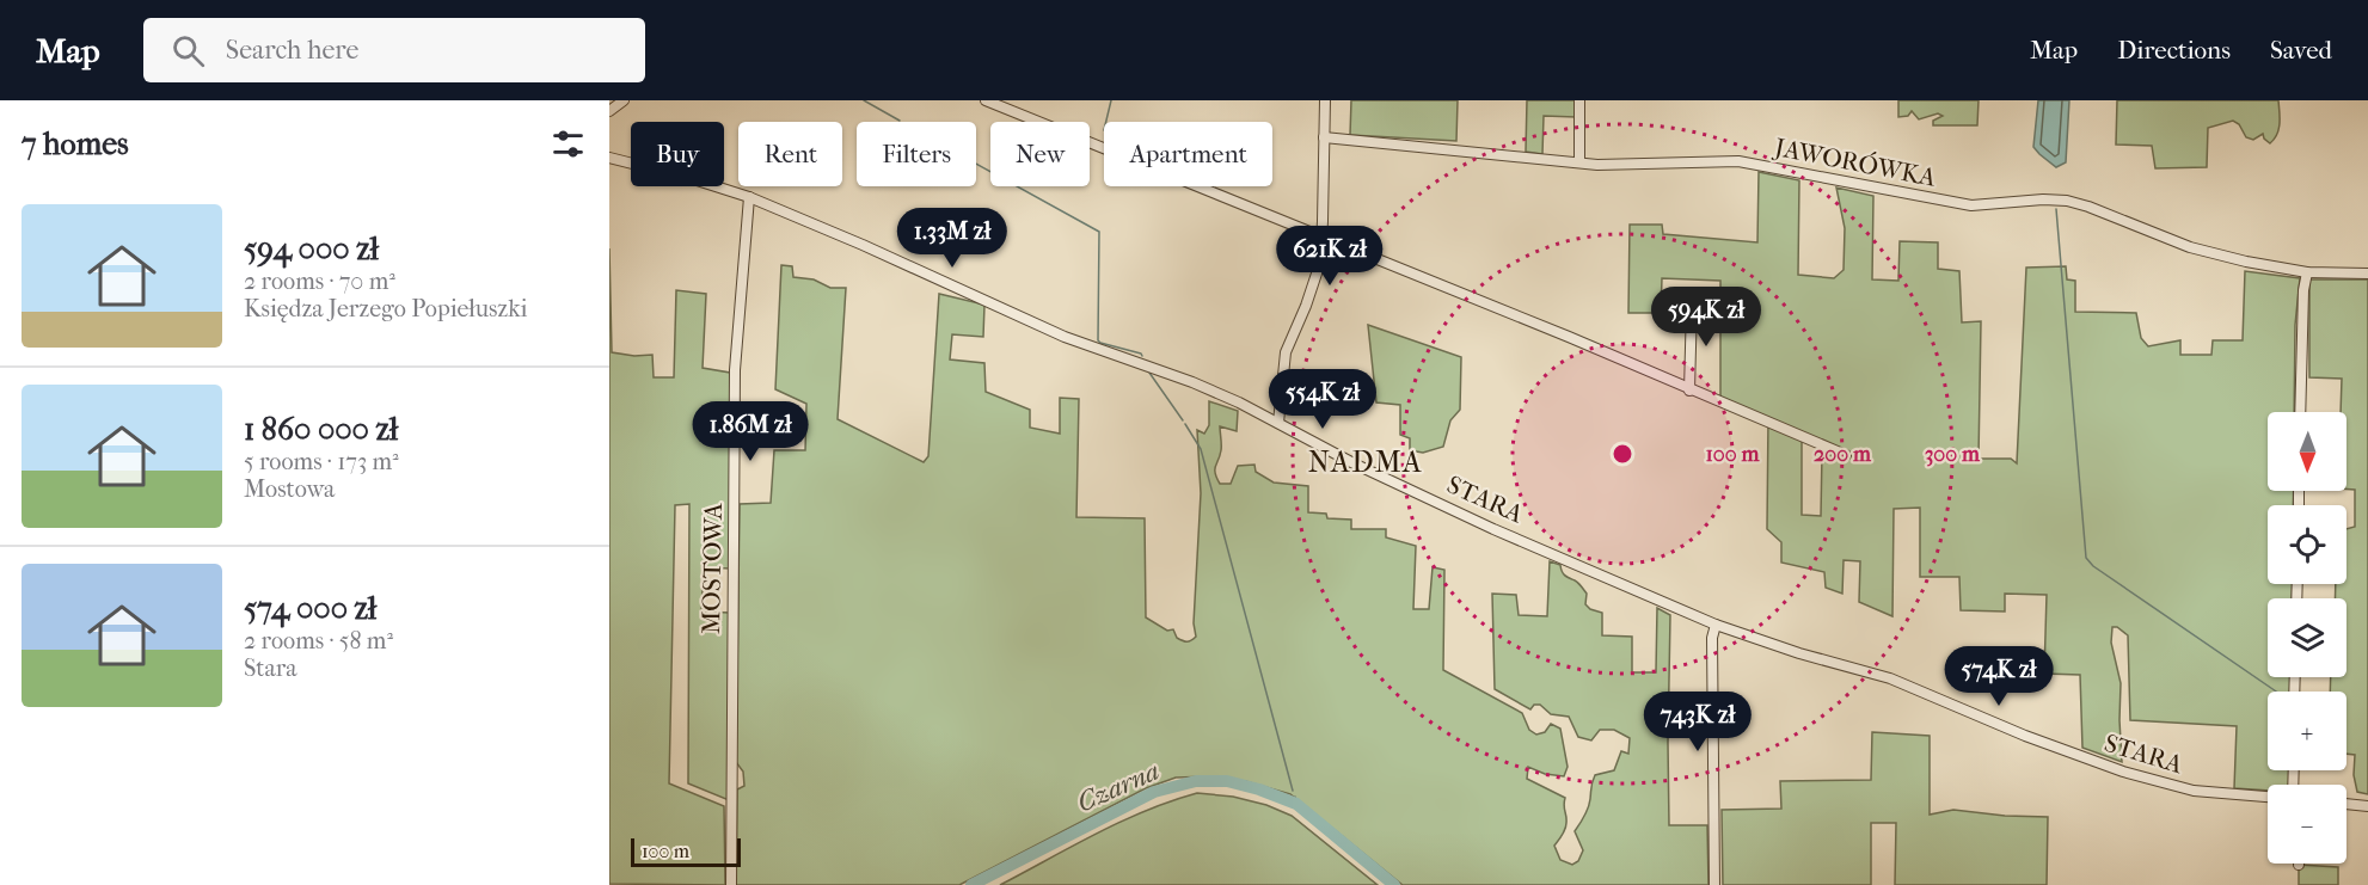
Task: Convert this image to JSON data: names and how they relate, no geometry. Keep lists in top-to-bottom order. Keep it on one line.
{"streets":{"street":["JAWORÓWKA","STARA","MOSTOWA"]},"crossings":[["STARA","MOSTOWA"]],"districts":["NADMA"],"water":["Czarna"],"scale_bar":"100 m","north":"bottom","page":{"header":"Map","search":"Search here","nav":["Map","Directions","Saved"],"heading":"7 homes","chip":["Buy","Rent","Filters","New","Apartment"],"list":[{"name":"594 000 zł","note":"2 rooms · 70 m² · Księdza Jerzego Popiełuszki"},{"name":"1 860 000 zł","note":"5 rooms · 173 m² · Mostowa"},{"name":"574 000 zł","note":"2 rooms · 58 m² · Stara"}],"price":["1.33M zł","621K zł","594K zł","554K zł","1.86M zł","574K zł","743K zł"],"map_buttons":["+","−"],"scale":"100 m"},"rings":["100 m","200 m","300 m"]}
